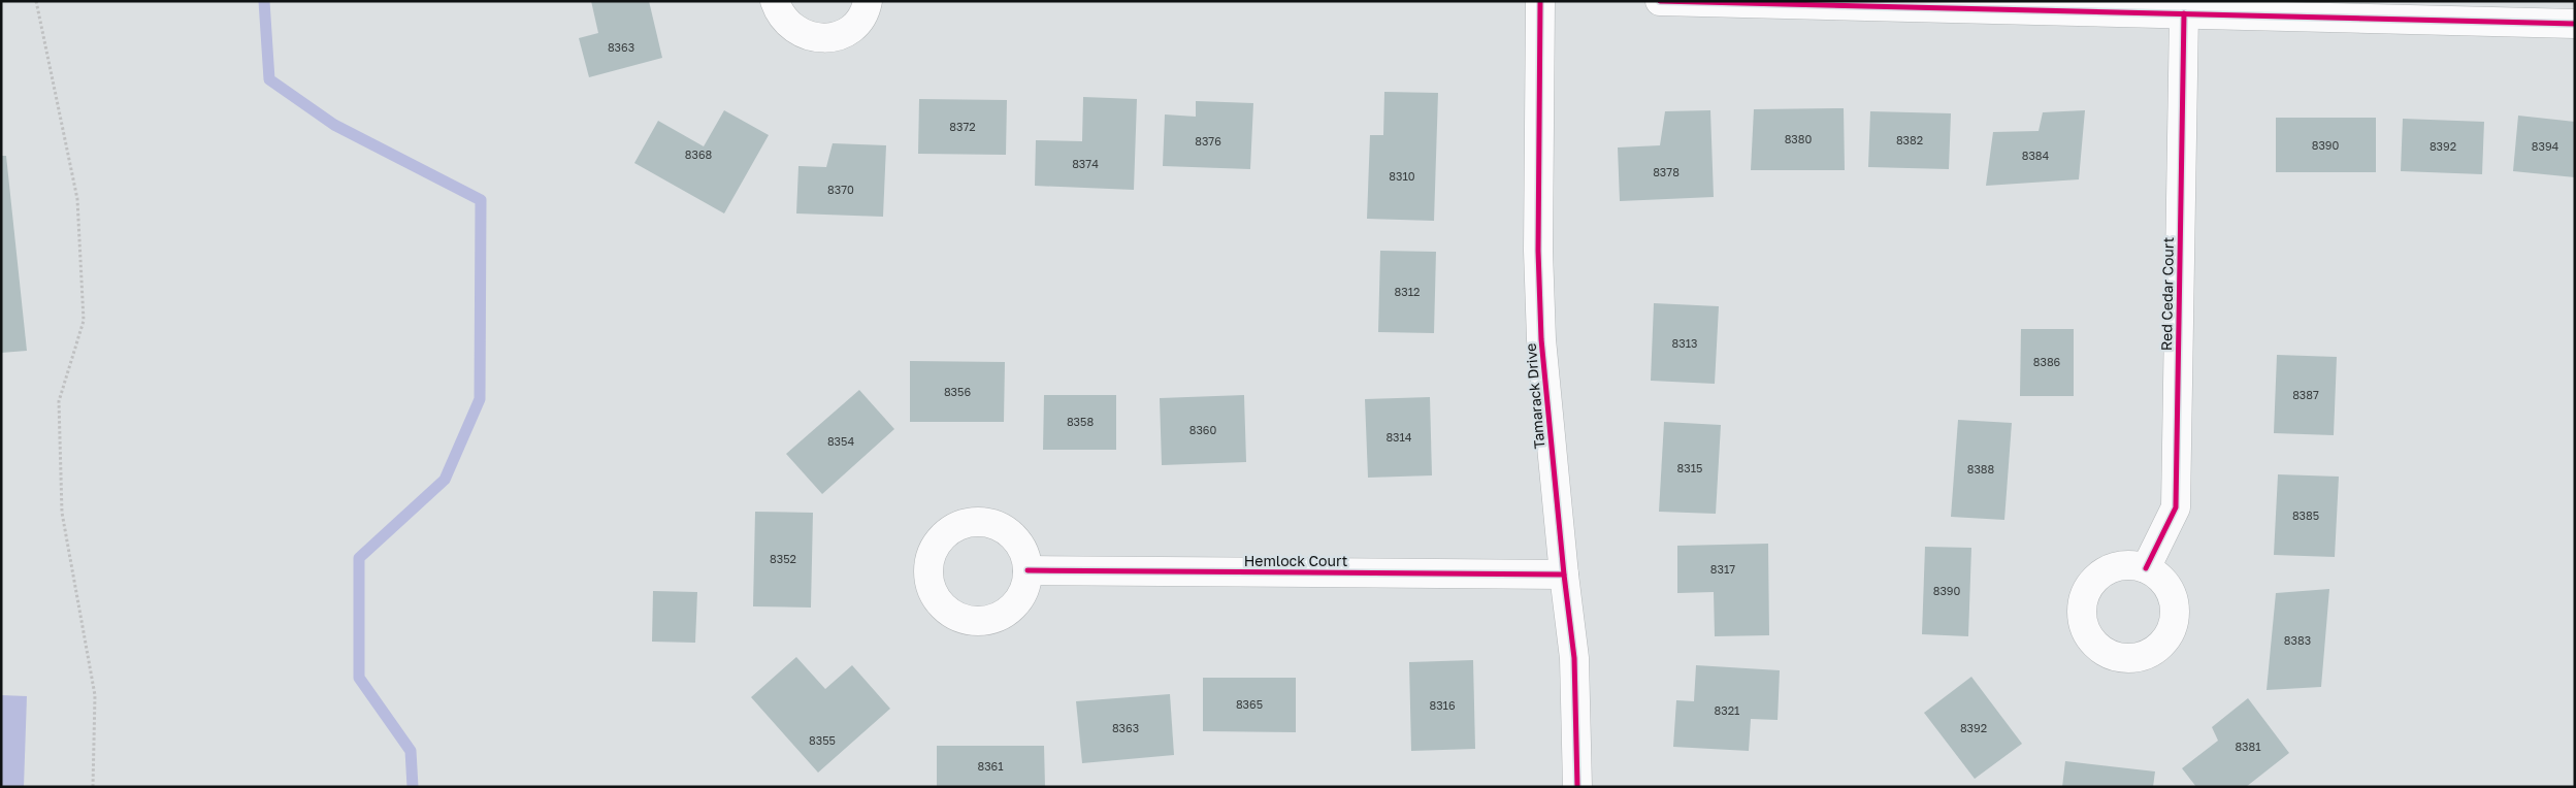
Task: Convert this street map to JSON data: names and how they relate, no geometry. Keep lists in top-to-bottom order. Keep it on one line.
{"streets":{"street":["Red Cedar Court","Tamarack Drive","Hemlock Court"]},"crossings":[["Tamarack Drive","Hemlock Court"]],"house_numbers":["8363","8372","8380","8382","8376","8390","8392","8394","8368","8384","8374","8378","8310","8370","8312","8313","8386","8356","8387","8358","8360","8314","8354","8315","8388","8385","8352","8317","8390","8383","8365","8316","8321","8363","8392","8355","8381","8361"]}
